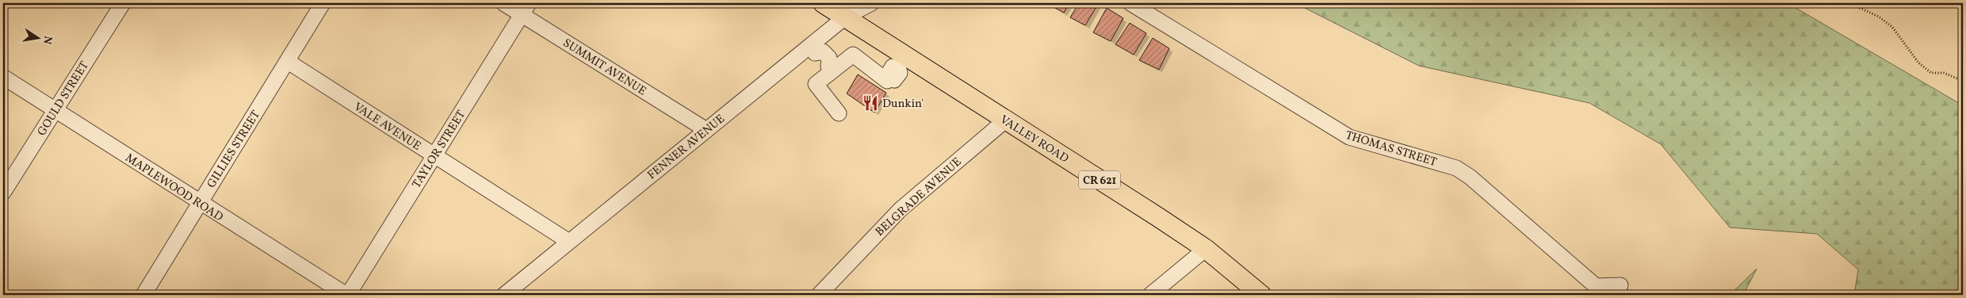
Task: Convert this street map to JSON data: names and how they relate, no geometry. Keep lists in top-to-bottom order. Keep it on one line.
{"streets":{"main road":["VALLEY ROAD","CR 621"],"street":["SUMMIT AVENUE","GOULD STREET","VALE AVENUE","FENNER AVENUE","THOMAS STREET","GILLIES STREET","TAYLOR STREET","MAPLEWOOD ROAD","BELGRADE AVENUE"]},"crossings":[["SUMMIT AVENUE","FENNER AVENUE"],["SUMMIT AVENUE","TAYLOR STREET"],["GOULD STREET","MAPLEWOOD ROAD"],["VALE AVENUE","FENNER AVENUE"],["VALE AVENUE","GILLIES STREET"],["VALE AVENUE","TAYLOR STREET"],["VALLEY ROAD","FENNER AVENUE"],["VALLEY ROAD","BELGRADE AVENUE"],["GILLIES STREET","MAPLEWOOD ROAD"],["TAYLOR STREET","MAPLEWOOD ROAD"]],"places":{"restaurant":["Dunkin'"]},"north":"right"}
